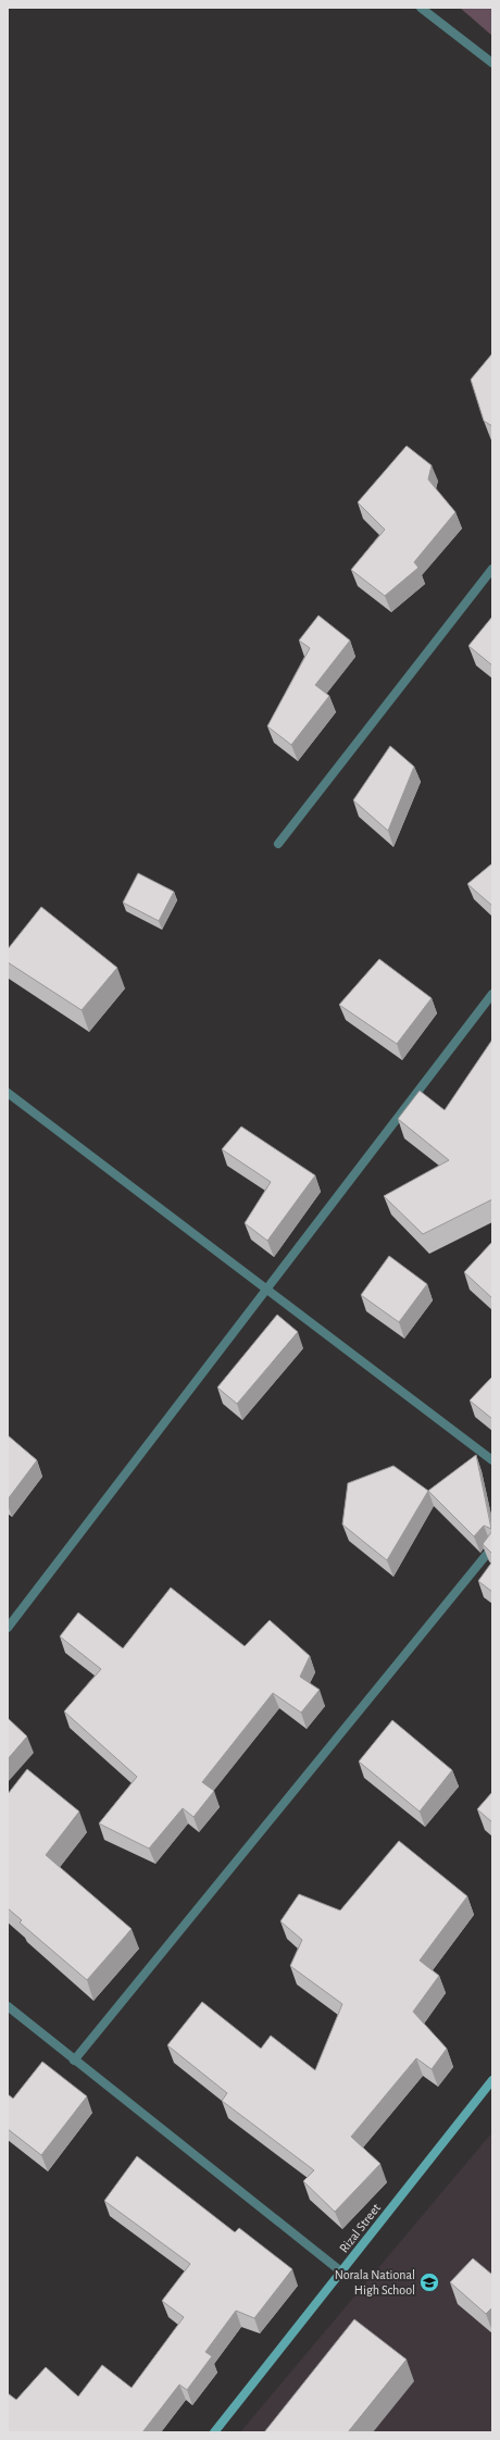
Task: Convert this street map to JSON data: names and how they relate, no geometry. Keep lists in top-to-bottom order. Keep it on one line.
{"streets":{"main road":["Rizal Street"]},"places":{"school or university":["Norala National High School"]}}
